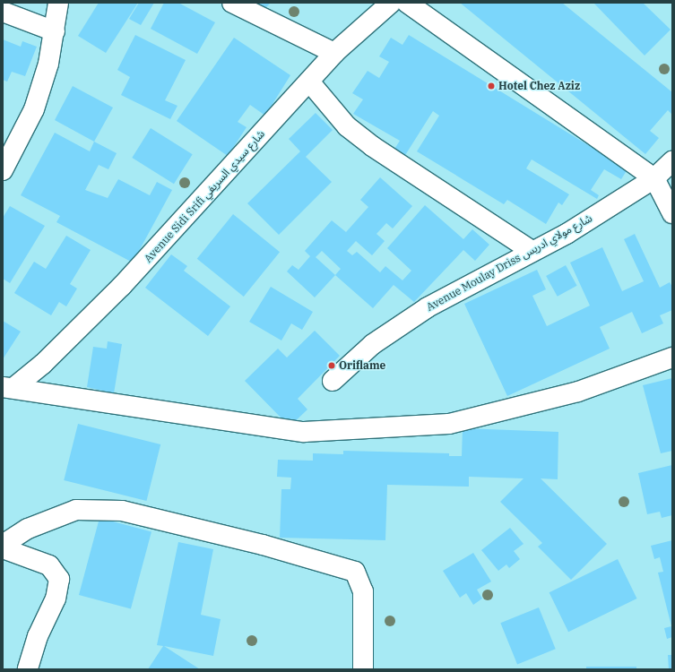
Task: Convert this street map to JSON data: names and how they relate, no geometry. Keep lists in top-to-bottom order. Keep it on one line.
{"streets":{"street":["Avenue Sidi Srifi شارع سيدي السريفي","Avenue Moulay Driss شارع مولاي ادريس"]},"places":["Hotel Chez Aziz","Oriflame"]}
